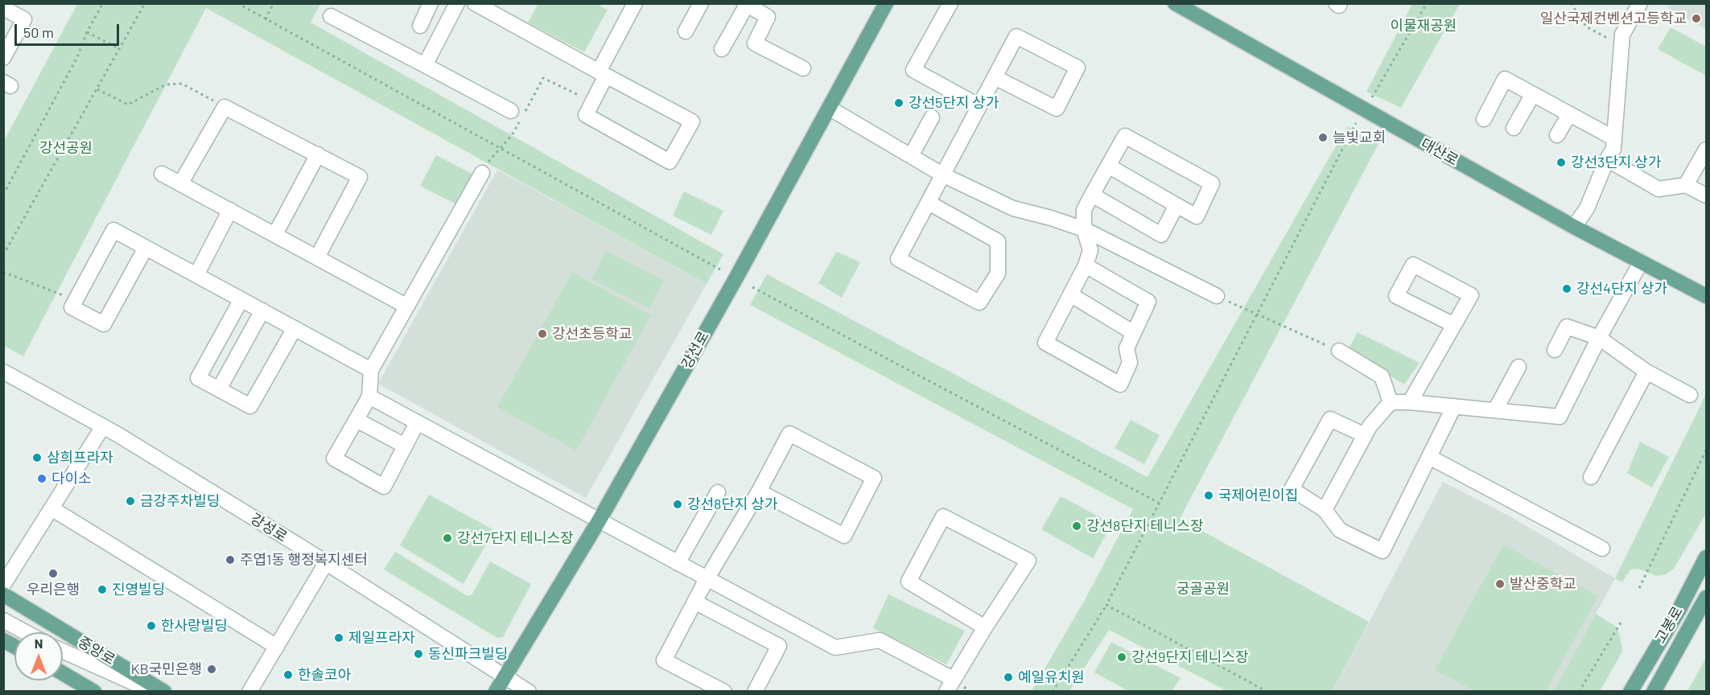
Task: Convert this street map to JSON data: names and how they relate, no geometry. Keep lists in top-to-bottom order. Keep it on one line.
{"streets":{"main road":["대산로","강선로","고봉로","중앙로"],"street":["강성로"]},"crossings":[["강선로","강성로"]],"parks":["이물재공원","강선공원","궁골공원"],"places":["일산국제컨벤션고등학교","강선5단지 상가","늘빛교회","강선3단지 상가","강선4단지 상가","강선초등학교","삼희프라자","다이소","국제어린이집","금강주차빌딩","강선8단지 상가","강선8단지 테니스장","강선7단지 테니스장","주엽1동 행정복지센터","우리은행","발산중학교","진영빌딩","한사랑빌딩","제일프라자","동신파크빌딩","강선9단지 테니스장","KB국민은행","한솔코아","예일유치원"],"scale_bar":"50 m","north":"top"}
